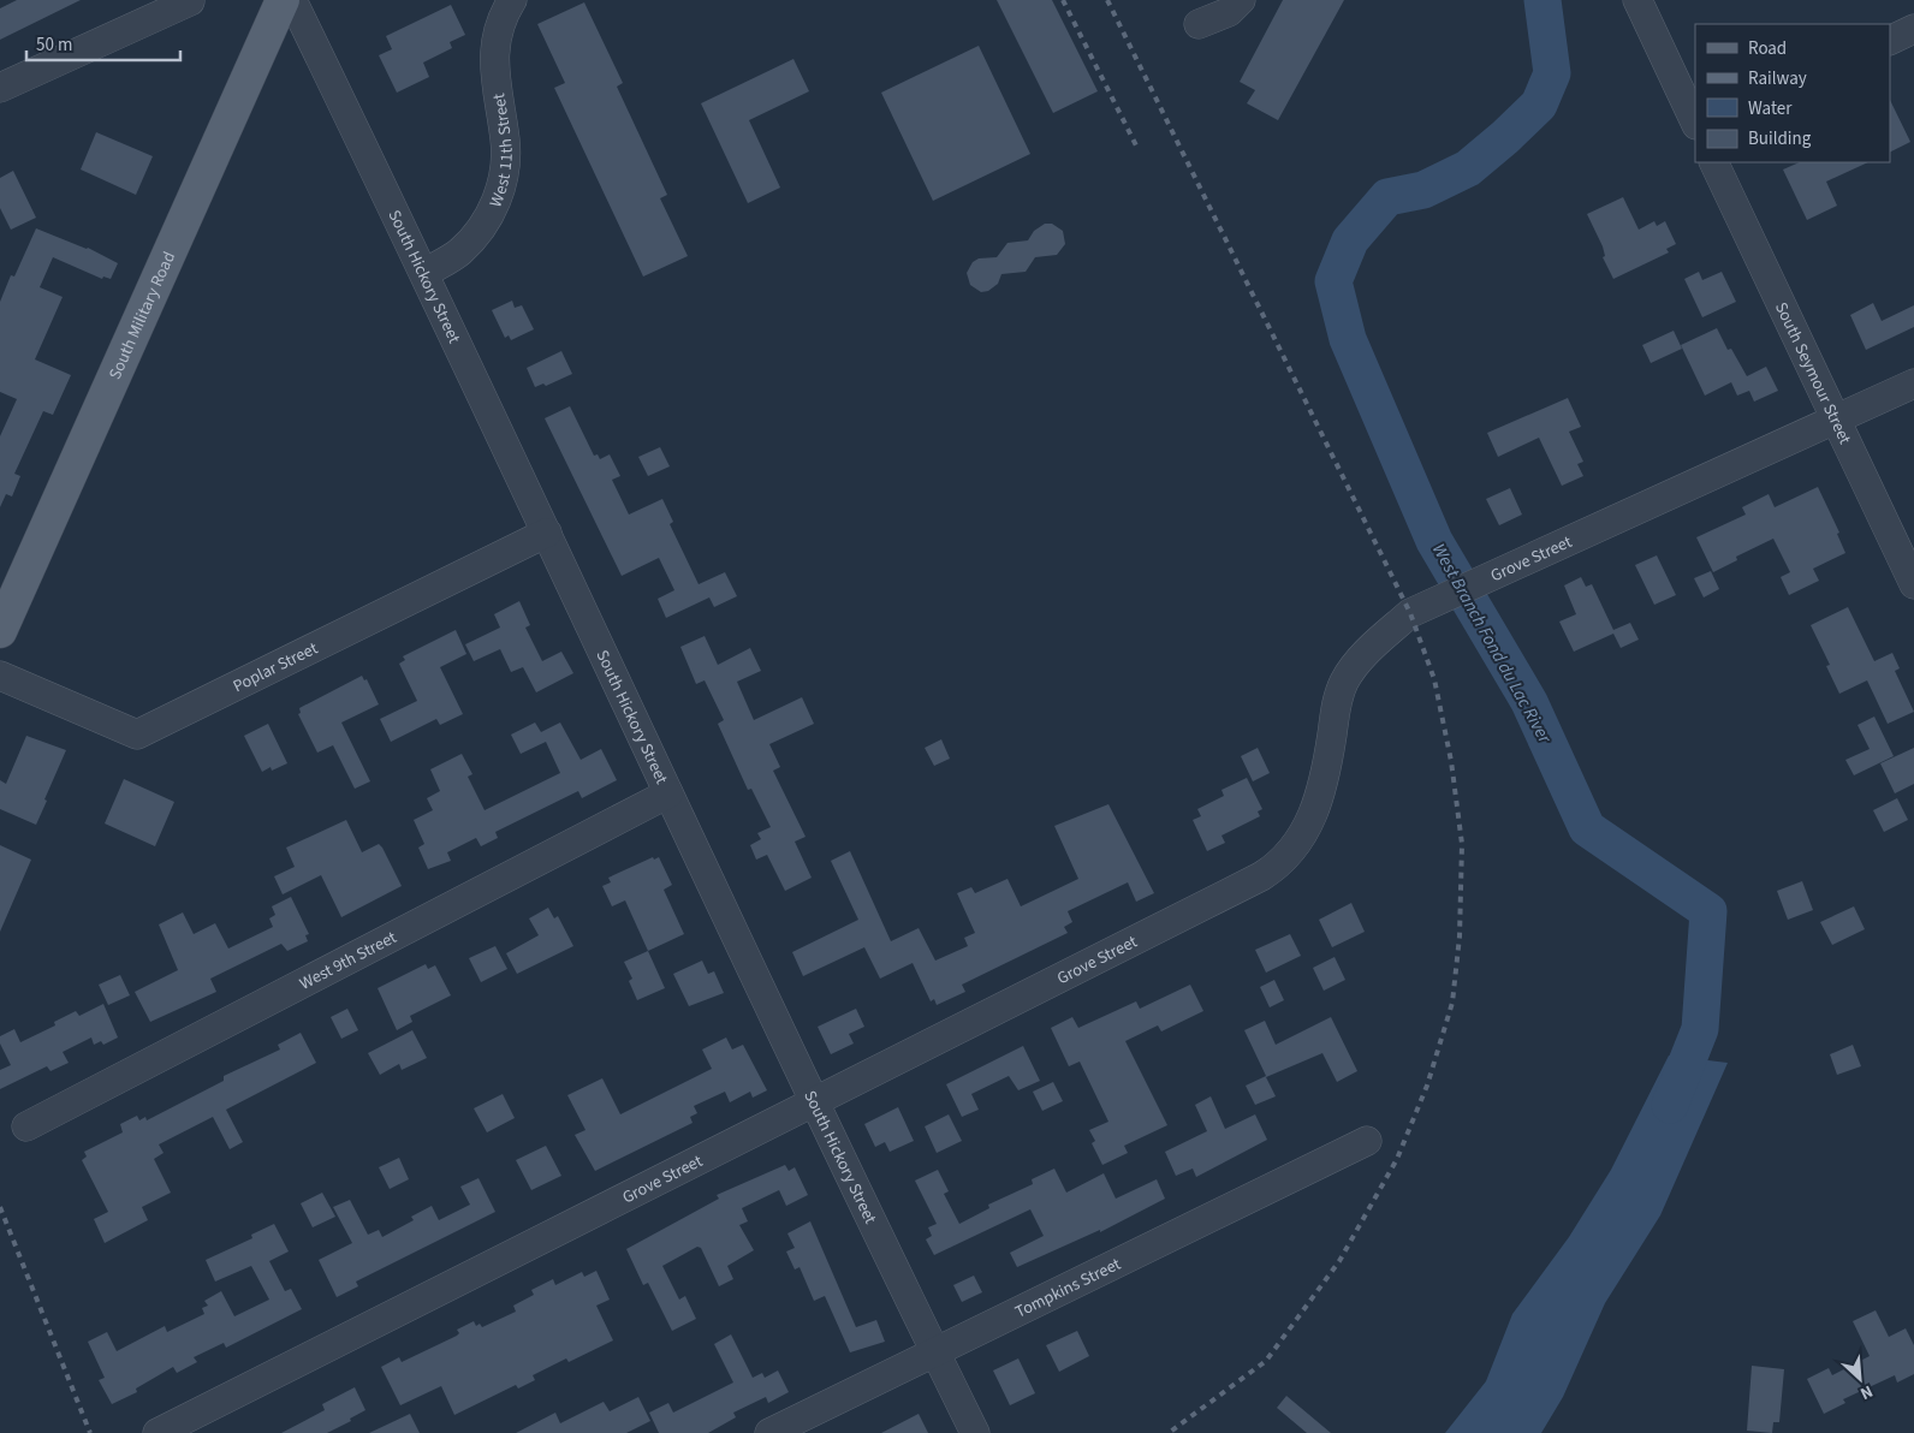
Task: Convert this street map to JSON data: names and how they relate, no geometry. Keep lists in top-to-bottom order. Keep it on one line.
{"streets":{"main road":["South Military Road"],"street":["West 11th Street","South Hickory Street","South Seymour Street","Grove Street","Poplar Street","West 9th Street","Tompkins Street"]},"crossings":[["West 11th Street","South Hickory Street"],["South Hickory Street","Grove Street"],["South Hickory Street","Poplar Street"],["South Hickory Street","West 9th Street"],["South Hickory Street","Tompkins Street"],["South Seymour Street","Grove Street"]],"water":["West Branch Fond du Lac River"],"legend":["Road","Railway","Water","Building"],"scale_bar":"50 m","north":"bottom right"}
